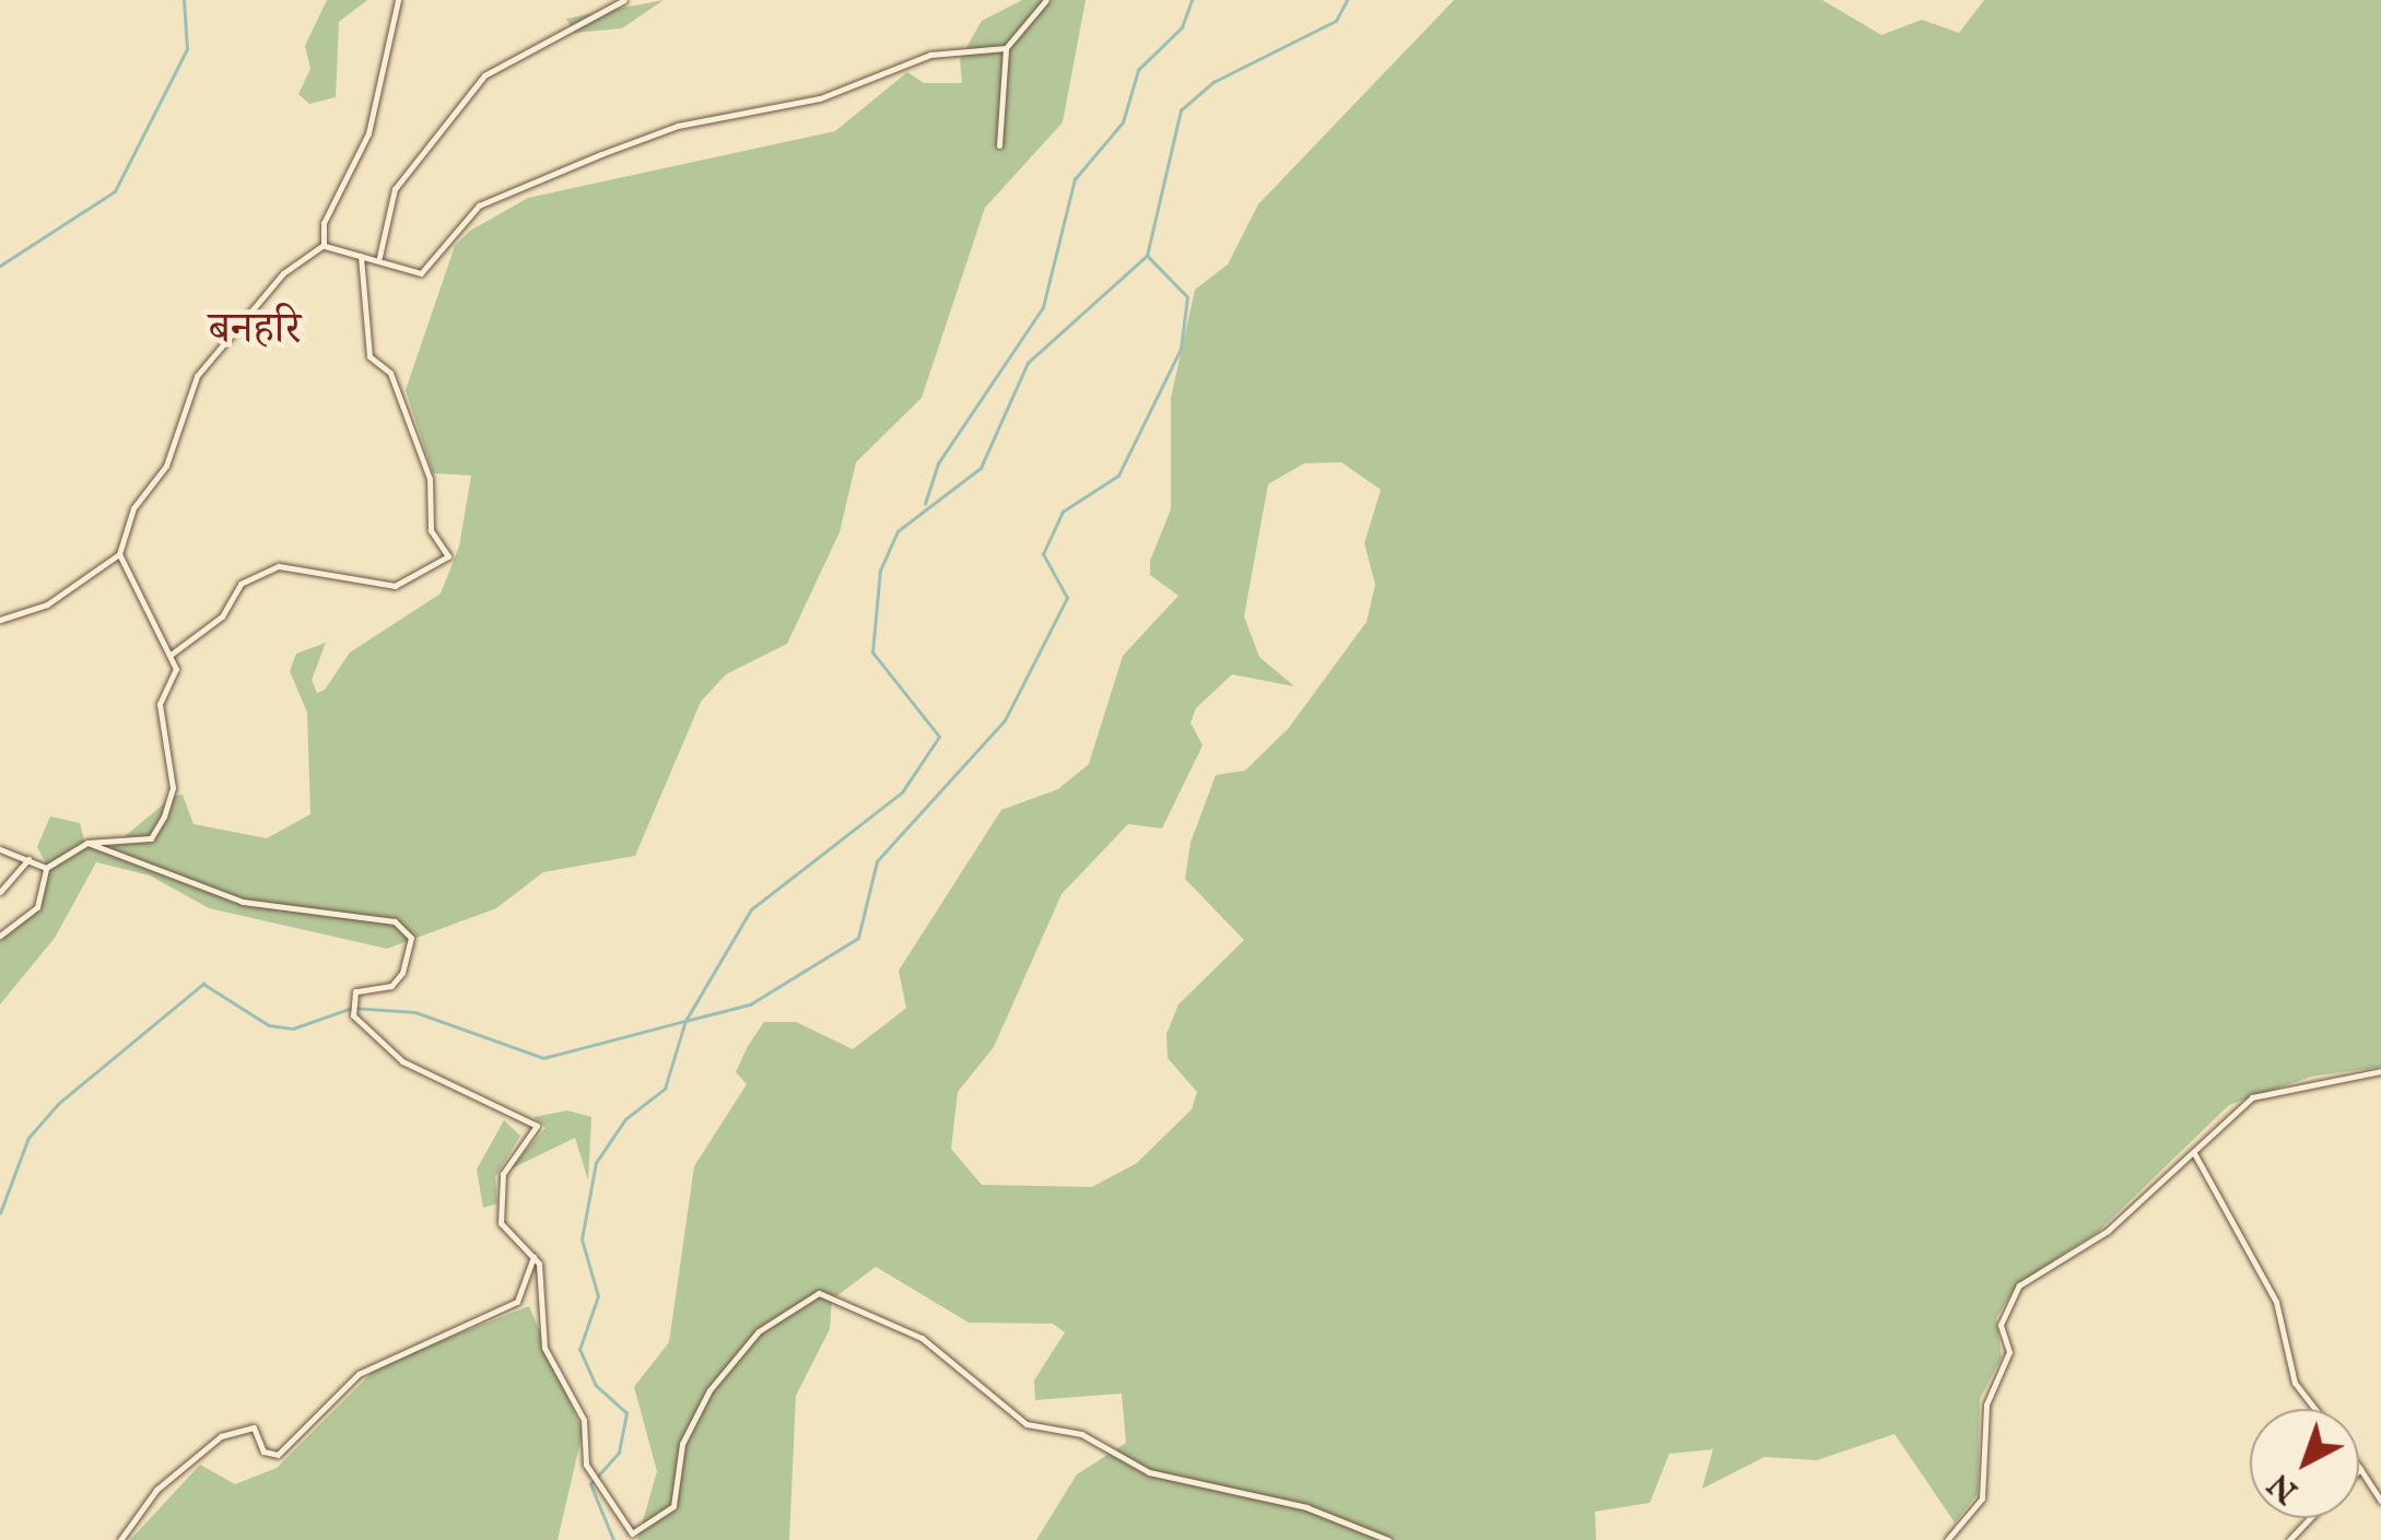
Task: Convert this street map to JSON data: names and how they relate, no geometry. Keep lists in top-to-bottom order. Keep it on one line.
{"districts":["बनहरि"],"north":"bottom left"}
